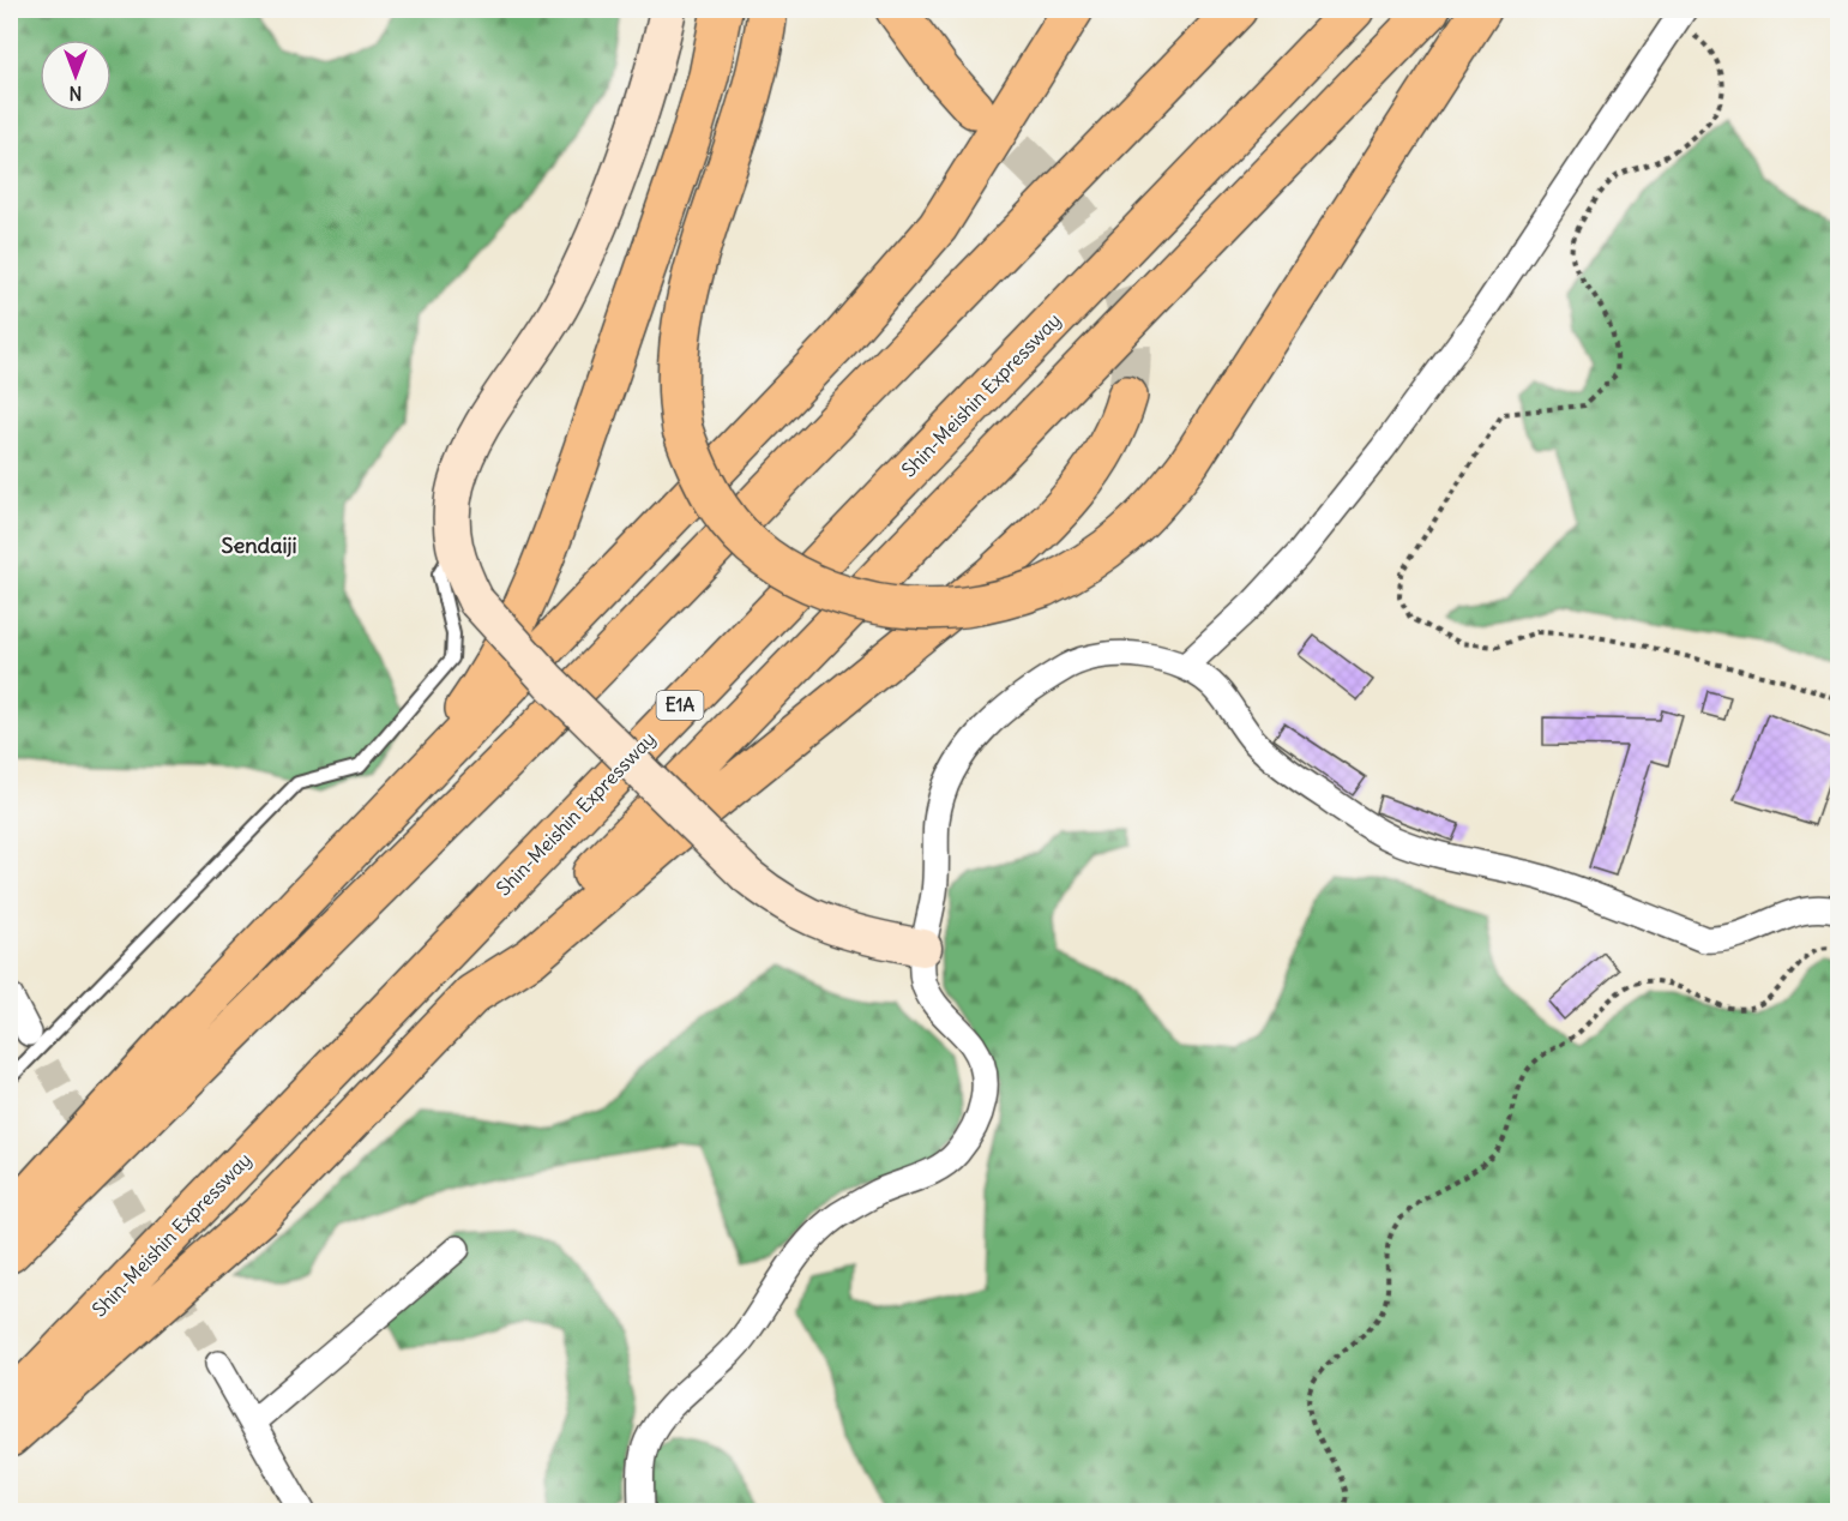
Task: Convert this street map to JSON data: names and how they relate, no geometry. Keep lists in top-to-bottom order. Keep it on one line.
{"streets":{"highway":["Shin-Meishin Expressway","E1A"]},"districts":["Sendaiji"],"north":"bottom"}
